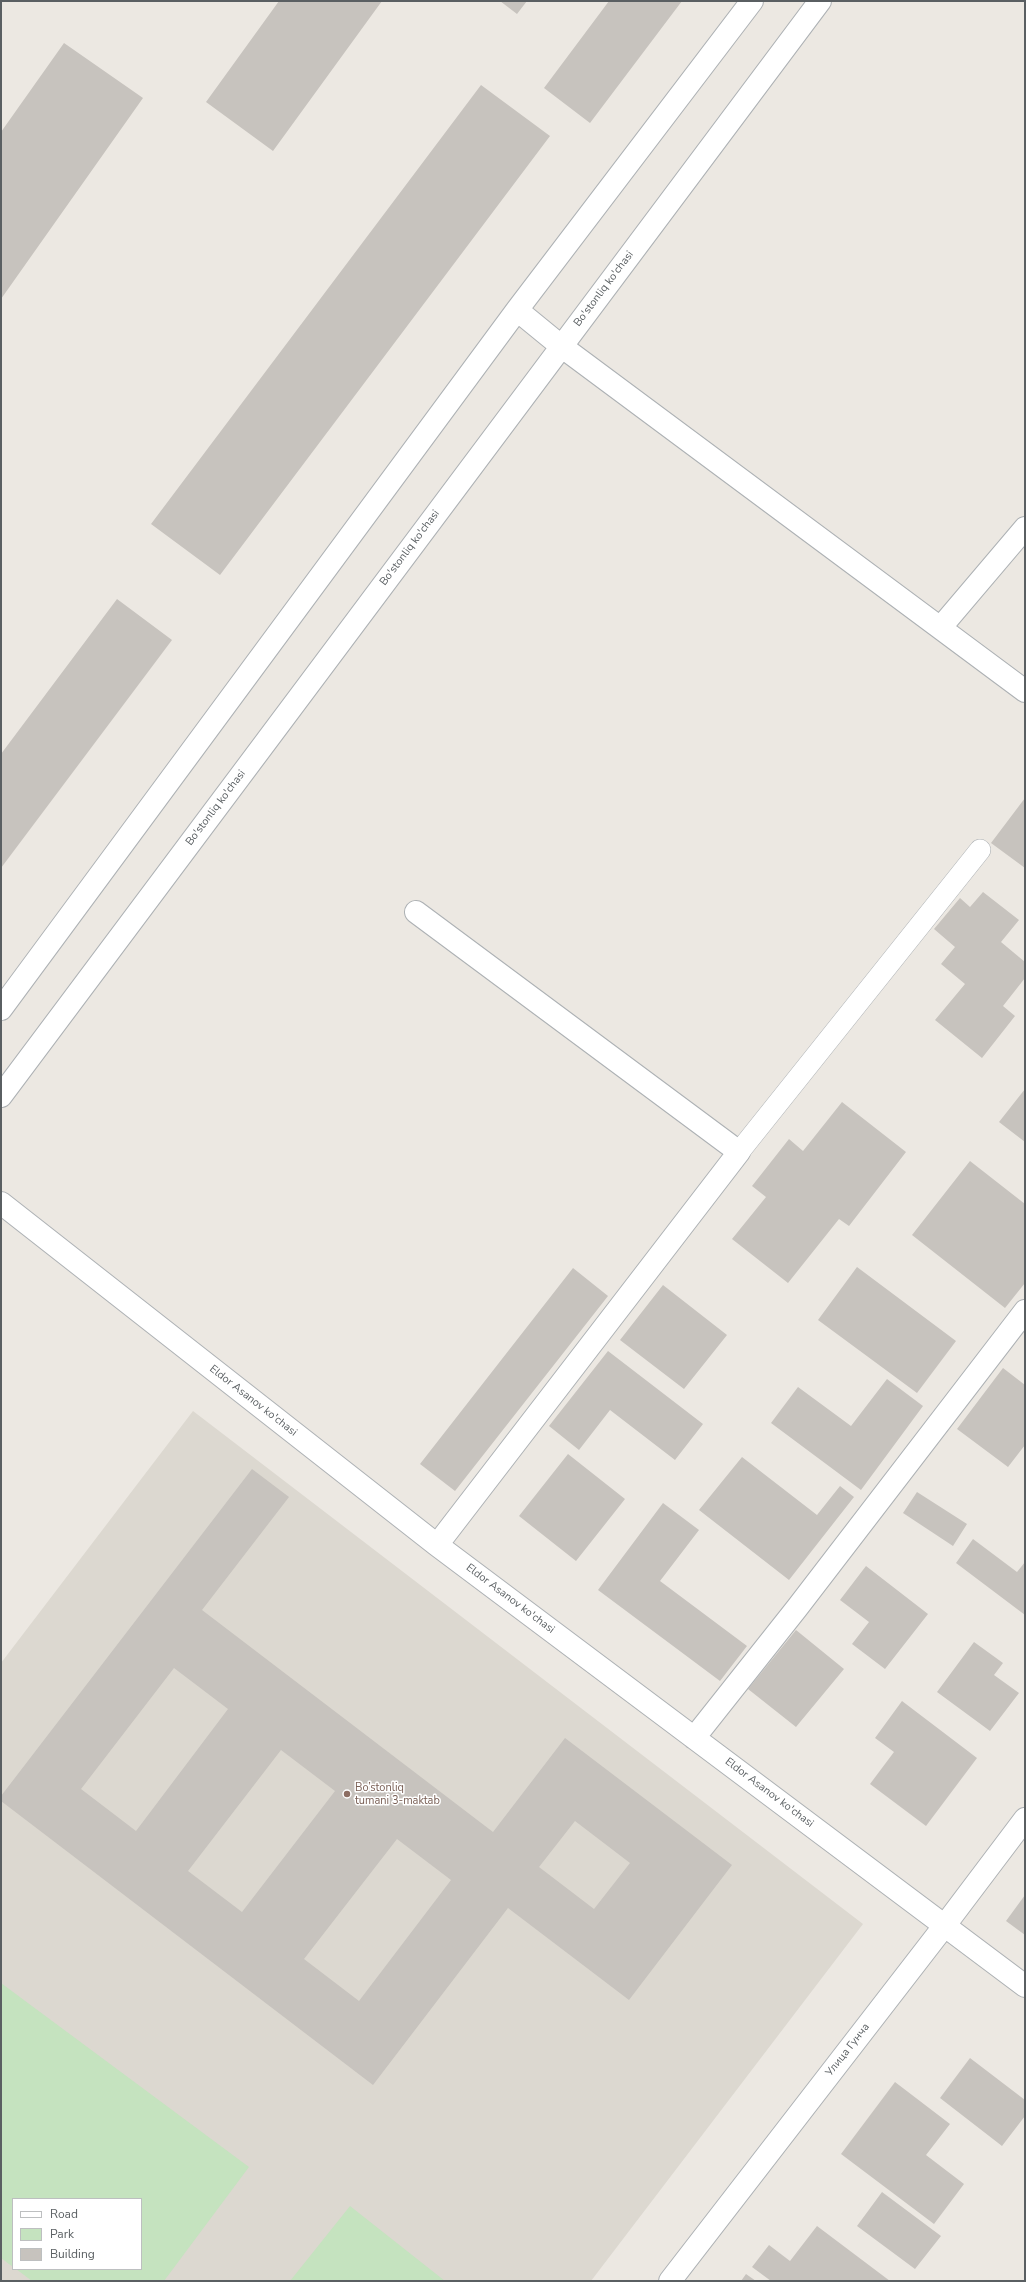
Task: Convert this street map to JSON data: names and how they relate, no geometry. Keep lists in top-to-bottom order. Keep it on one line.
{"streets":{"street":["Bo'stonliq ko'chasi","Eldor Asanov ko'chasi","Улица Гунча"]},"crossings":[["Eldor Asanov ko'chasi","Улица Гунча"]],"places":["Bo’stonliq tumani 3-maktab"],"legend":["Road","Park","Building"]}
